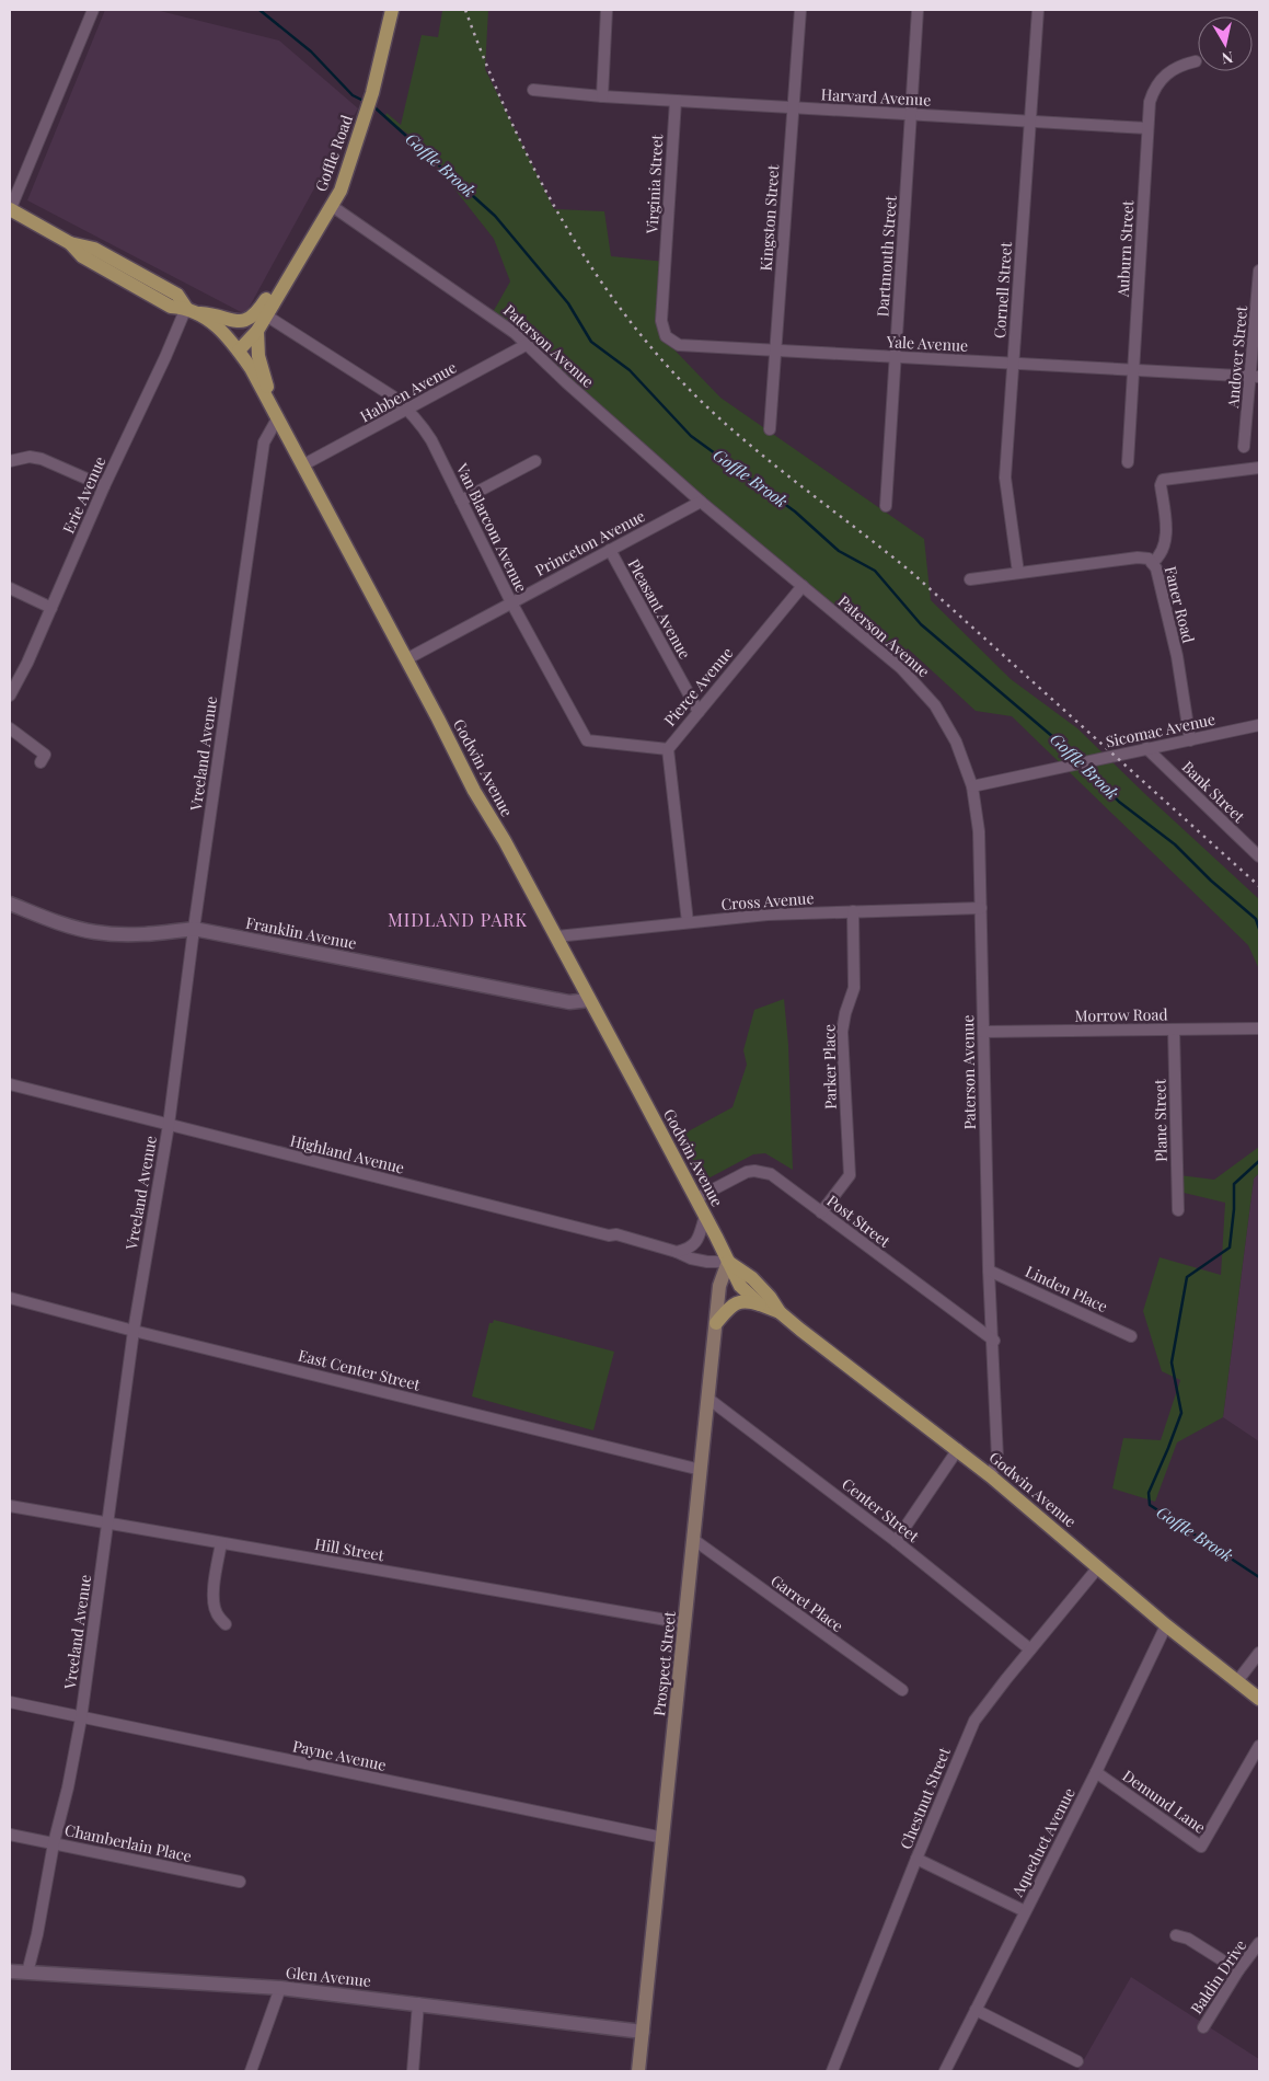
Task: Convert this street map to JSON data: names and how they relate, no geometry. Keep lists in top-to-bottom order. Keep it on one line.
{"streets":{"main road":["Goffle Road","Godwin Avenue","Prospect Street"],"street":["Harvard Avenue","Virginia Street","Kingston Street","Auburn Street","Dartmouth Street","Cornell Street","Yale Avenue","Paterson Avenue","Andover Street","Habben Avenue","Erie Avenue","Van Blarcom Avenue","Princeton Avenue","Faner Road","Pleasant Avenue","Pierce Avenue","Sicomac Avenue","Vreeland Avenue","Bank Street","Cross Avenue","Franklin Avenue","Morrow Road","Parker Place","Plane Street","Highland Avenue","Post Street","Linden Place","East Center Street","Center Street","Hill Street","Garret Place","Payne Avenue","Chestnut Street","Demund Lane","Aqueduct Avenue","Chamberlain Place","Glen Avenue","Baldin Drive"]},"crossings":[["Harvard Avenue","Virginia Street"],["Harvard Avenue","Kingston Street"],["Harvard Avenue","Auburn Street"],["Harvard Avenue","Dartmouth Street"],["Harvard Avenue","Cornell Street"],["Goffle Road","Paterson Avenue"],["Goffle Road","Van Blarcom Avenue"],["Goffle Road","Godwin Avenue"],["Virginia Street","Yale Avenue"],["Kingston Street","Yale Avenue"],["Auburn Street","Yale Avenue"],["Dartmouth Street","Yale Avenue"],["Cornell Street","Yale Avenue"],["Cornell Street","Faner Road"],["Yale Avenue","Andover Street"],["Paterson Avenue","Habben Avenue"],["Paterson Avenue","Princeton Avenue"],["Paterson Avenue","Pierce Avenue"],["Paterson Avenue","Sicomac Avenue"],["Paterson Avenue","Godwin Avenue"],["Paterson Avenue","Cross Avenue"],["Paterson Avenue","Morrow Road"],["Paterson Avenue","Post Street"],["Paterson Avenue","Linden Place"],["Habben Avenue","Van Blarcom Avenue"],["Habben Avenue","Godwin Avenue"],["Erie Avenue","Godwin Avenue"],["Van Blarcom Avenue","Princeton Avenue"],["Van Blarcom Avenue","Pierce Avenue"],["Princeton Avenue","Pleasant Avenue"],["Princeton Avenue","Godwin Avenue"],["Faner Road","Sicomac Avenue"],["Pleasant Avenue","Pierce Avenue"],["Pierce Avenue","Cross Avenue"],["Sicomac Avenue","Bank Street"],["Vreeland Avenue","Godwin Avenue"],["Vreeland Avenue","Franklin Avenue"],["Vreeland Avenue","Highland Avenue"],["Vreeland Avenue","East Center Street"],["Vreeland Avenue","Hill Street"],["Vreeland Avenue","Payne Avenue"],["Vreeland Avenue","Chamberlain Place"],["Vreeland Avenue","Glen Avenue"],["Godwin Avenue","Cross Avenue"],["Godwin Avenue","Franklin Avenue"],["Godwin Avenue","Highland Avenue"],["Godwin Avenue","Post Street"],["Godwin Avenue","Prospect Street"],["Godwin Avenue","Chestnut Street"],["Godwin Avenue","Aqueduct Avenue"],["Cross Avenue","Parker Place"],["Morrow Road","Plane Street"],["Parker Place","Post Street"],["Highland Avenue","Prospect Street"],["East Center Street","Prospect Street"],["Center Street","Prospect Street"],["Center Street","Chestnut Street"],["Hill Street","Prospect Street"],["Garret Place","Prospect Street"],["Prospect Street","Payne Avenue"],["Prospect Street","Glen Avenue"],["Demund Lane","Aqueduct Avenue"]],"districts":["MIDLAND PARK"],"water":["Goffle Brook"],"north":"bottom"}
